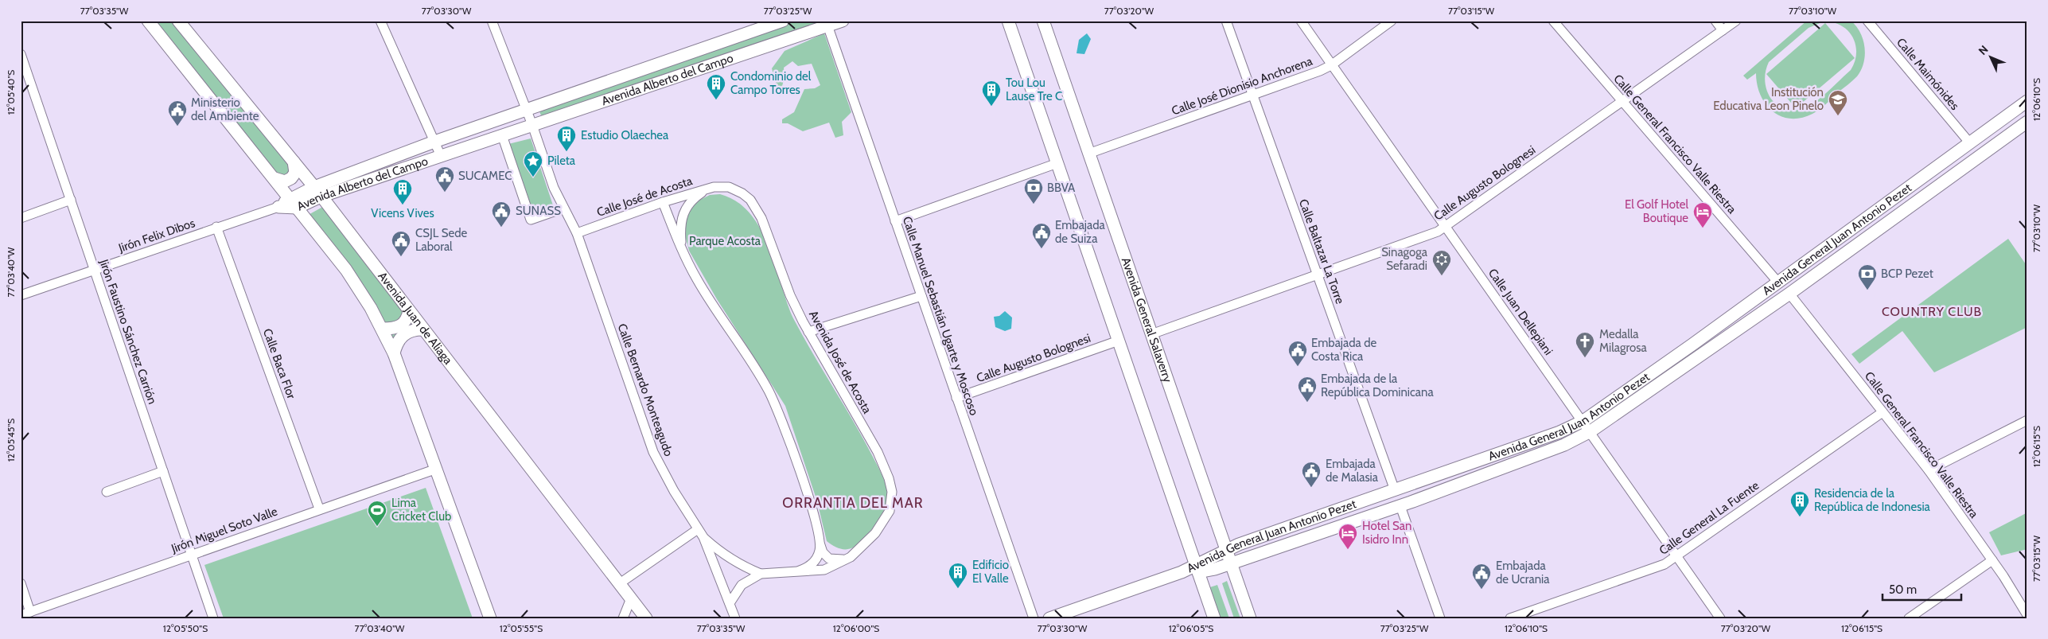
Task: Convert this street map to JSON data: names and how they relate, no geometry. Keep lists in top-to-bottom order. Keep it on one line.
{"streets":{"main road":["Avenida Alberto del Campo","Avenida General Juan Antonio Pezet","Avenida Juan de Aliaga","Avenida General Salaverry"],"street":["Calle Maimónides","Calle José Dionisio Anchorena","Calle General Francisco Valle Riestra","Calle Augusto Bolognesi","Calle José de Acosta","Jirón Felix Dibos","Calle Baltazar La Torre","Calle Juan Dellepiani","Calle Manuel Sebastián Ugarte y Moscoso","Jirón Faustino Sánchez Carrión","Avenida José de Acosta","Calle Baca Flor","Calle Bernardo Monteagudo","Calle General La Fuente","Jirón Miguel Soto Valle"]},"crossings":[["Calle Maimónides","Avenida General Juan Antonio Pezet"],["Avenida Alberto del Campo","Jirón Felix Dibos"],["Avenida Alberto del Campo","Calle Manuel Sebastián Ugarte y Moscoso"],["Avenida Alberto del Campo","Avenida Juan de Aliaga"],["Avenida Alberto del Campo","Calle Bernardo Monteagudo"],["Calle José Dionisio Anchorena","Calle Baltazar La Torre"],["Calle José Dionisio Anchorena","Calle Juan Dellepiani"],["Calle José Dionisio Anchorena","Avenida General Salaverry"],["Calle General Francisco Valle Riestra","Calle Augusto Bolognesi"],["Calle General Francisco Valle Riestra","Avenida General Juan Antonio Pezet"],["Calle General Francisco Valle Riestra","Calle General La Fuente"],["Calle Augusto Bolognesi","Calle Baltazar La Torre"],["Calle Augusto Bolognesi","Calle Juan Dellepiani"],["Calle Augusto Bolognesi","Calle Manuel Sebastián Ugarte y Moscoso"],["Calle Augusto Bolognesi","Avenida General Salaverry"],["Calle José de Acosta","Avenida José de Acosta"],["Calle José de Acosta","Calle Bernardo Monteagudo"],["Jirón Felix Dibos","Jirón Faustino Sánchez Carrión"],["Jirón Felix Dibos","Calle Baca Flor"],["Avenida General Juan Antonio Pezet","Calle Baltazar La Torre"],["Avenida General Juan Antonio Pezet","Calle Juan Dellepiani"],["Avenida General Juan Antonio Pezet","Avenida General Salaverry"],["Calle Juan Dellepiani","Calle General La Fuente"],["Jirón Faustino Sánchez Carrión","Jirón Miguel Soto Valle"],["Avenida José de Acosta","Calle Bernardo Monteagudo"],["Calle Baca Flor","Jirón Miguel Soto Valle"]],"districts":["COUNTRY CLUB","ORRANTIA DEL MAR"],"parks":["Parque Acosta"],"places":{"building":["Condominio del Campo Torres","Tou Lou Lause Tre C","Estudio Olaechea","Vicens Vives","Residencia de la República de Indonesia","Edificio El Valle"],"school or university":["Institución Educativa Leon Pinelo"],"public building":["Ministerio del Ambiente","SUCAMEC","SUNASS","Embajada de Suiza","CSJL Sede Laboral","Embajada de Costa Rica","Embajada de la República Dominicana","Embajada de Malasia","Embajada de Ucrania"],"place":["Pileta"],"bank":["BBVA","BCP Pezet"],"hotel":["El Golf Hotel Boutique","Hotel San Isidro Inn"],"synagogue":["Sinagoga Sefaradi"],"church":["Medalla Milagrosa"],"sports":["Lima Cricket Club"]},"scale_bar":"50 m","north":"top left","coordinates":["77°03'35\"W","77°03'30\"W","77°03'25\"W","77°03'20\"W","77°03'15\"W","77°03'10\"W","12°05'40\"S","12°06'10\"S","77°03'40\"W","12°05'45\"S","12°06'15\"S","12°05'50\"S","12°05'55\"S","12°06'00\"S","12°06'05\"S"]}
